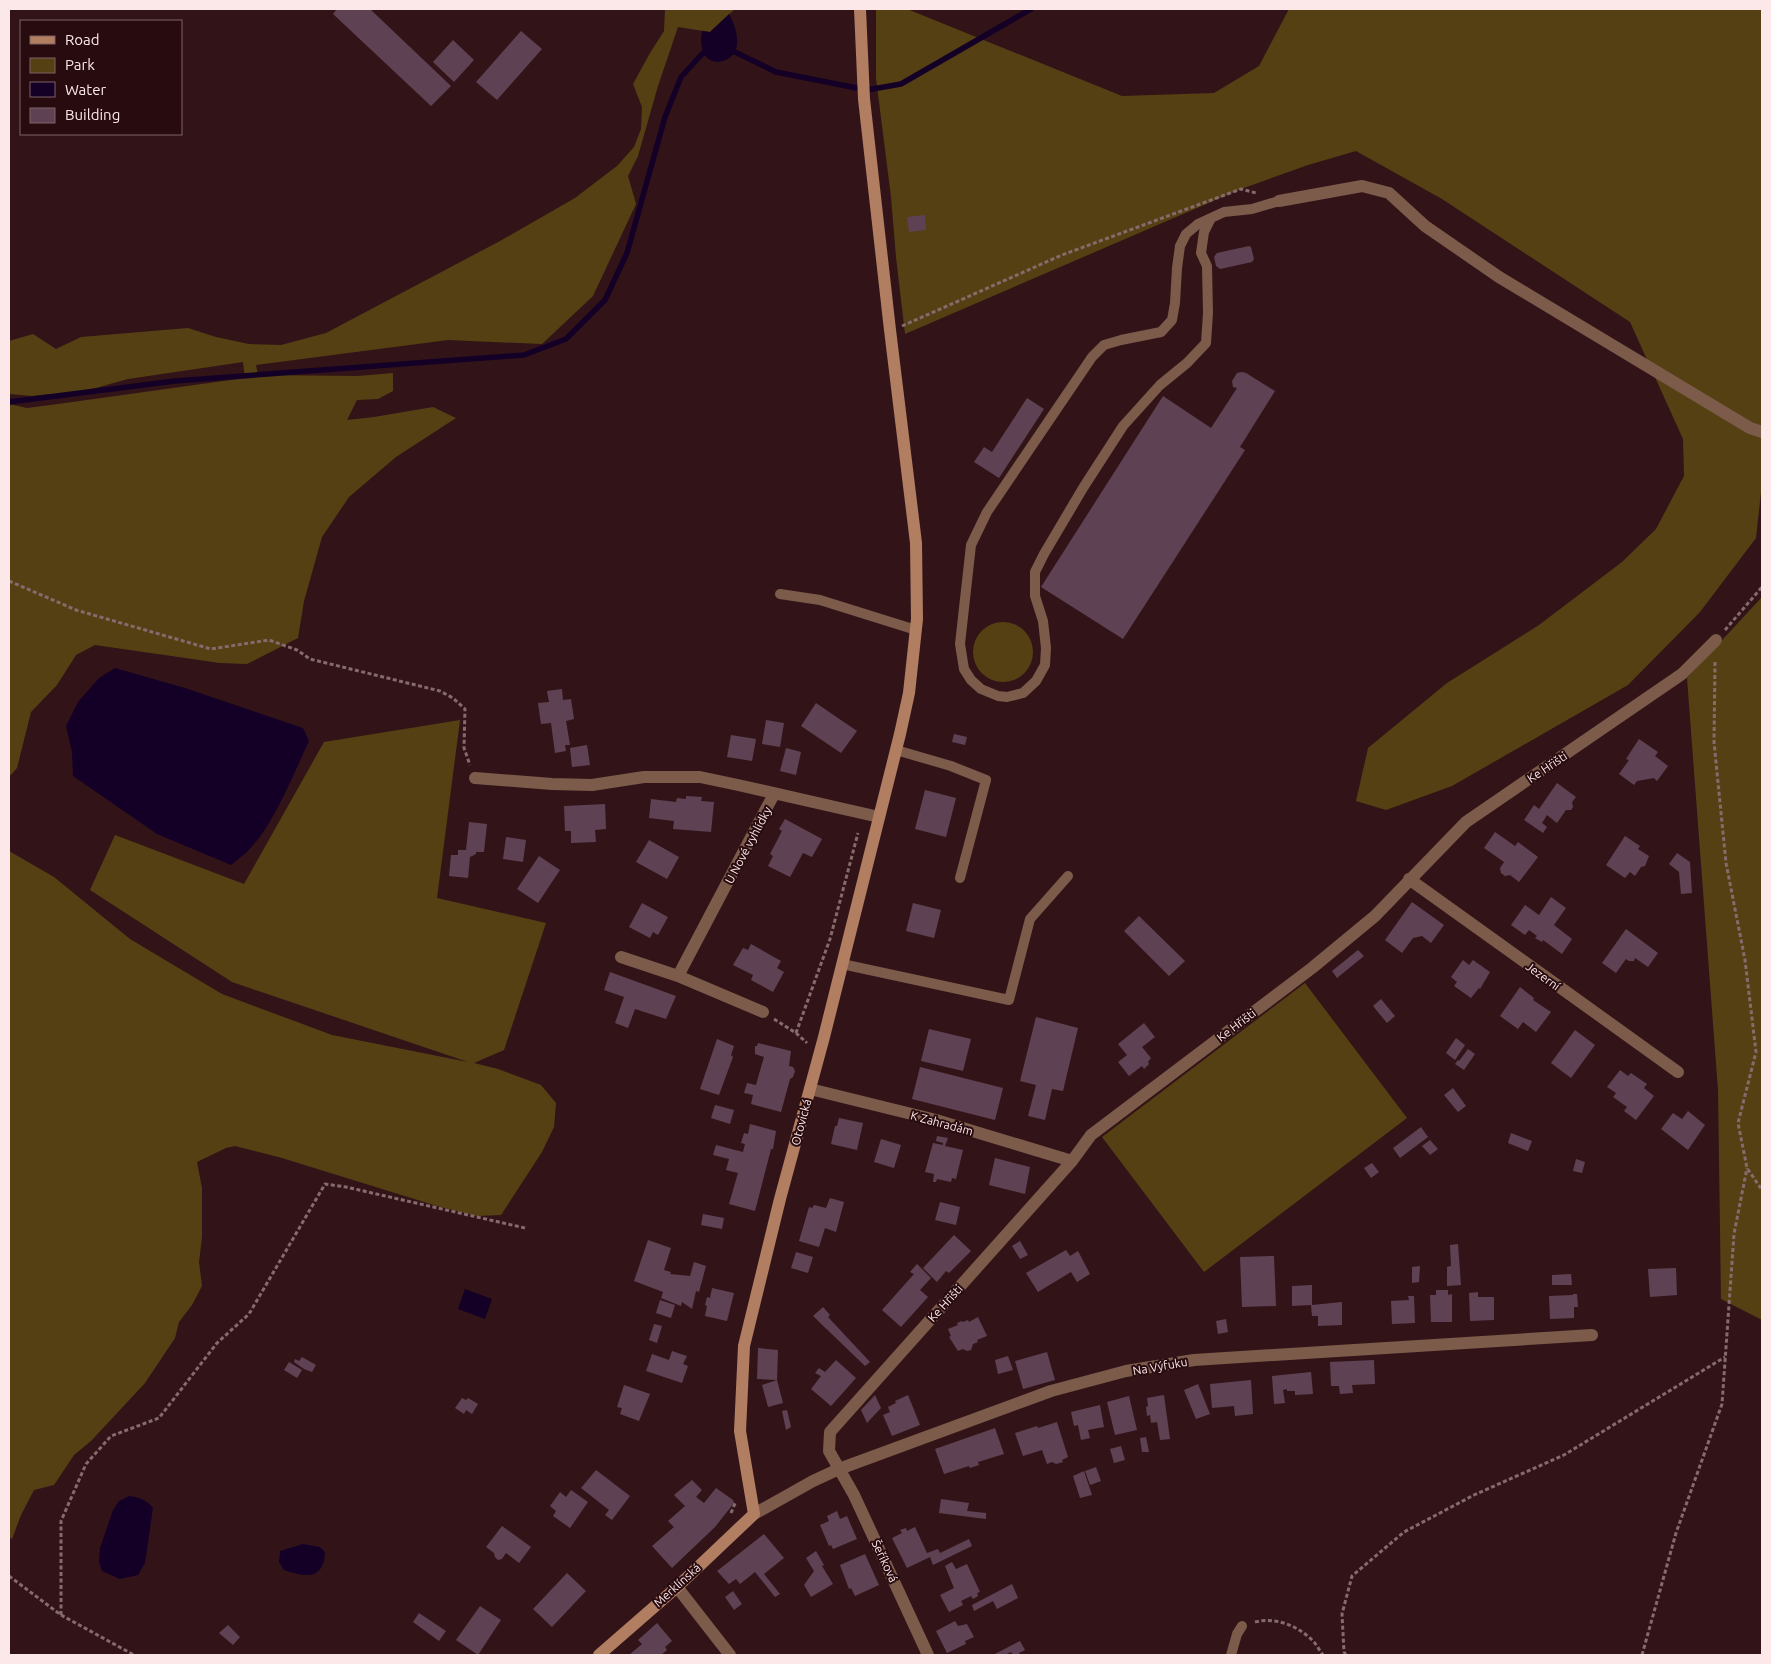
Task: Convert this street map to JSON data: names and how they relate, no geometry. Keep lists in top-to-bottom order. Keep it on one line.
{"streets":{"street":["Ke Hřišti","U Nové vyhlídky","Jezerní","Otovická","K Zahradám","Na Výfuku","Šeříková","Merklínská"]},"crossings":[["Ke Hřišti","Jezerní"],["Ke Hřišti","K Zahradám"],["Ke Hřišti","Na Výfuku"],["Ke Hřišti","Šeříková"],["Otovická","K Zahradám"],["Otovická","Na Výfuku"],["Otovická","Merklínská"],["Na Výfuku","Šeříková"],["Na Výfuku","Merklínská"]],"legend":["Road","Park","Water","Building"]}
